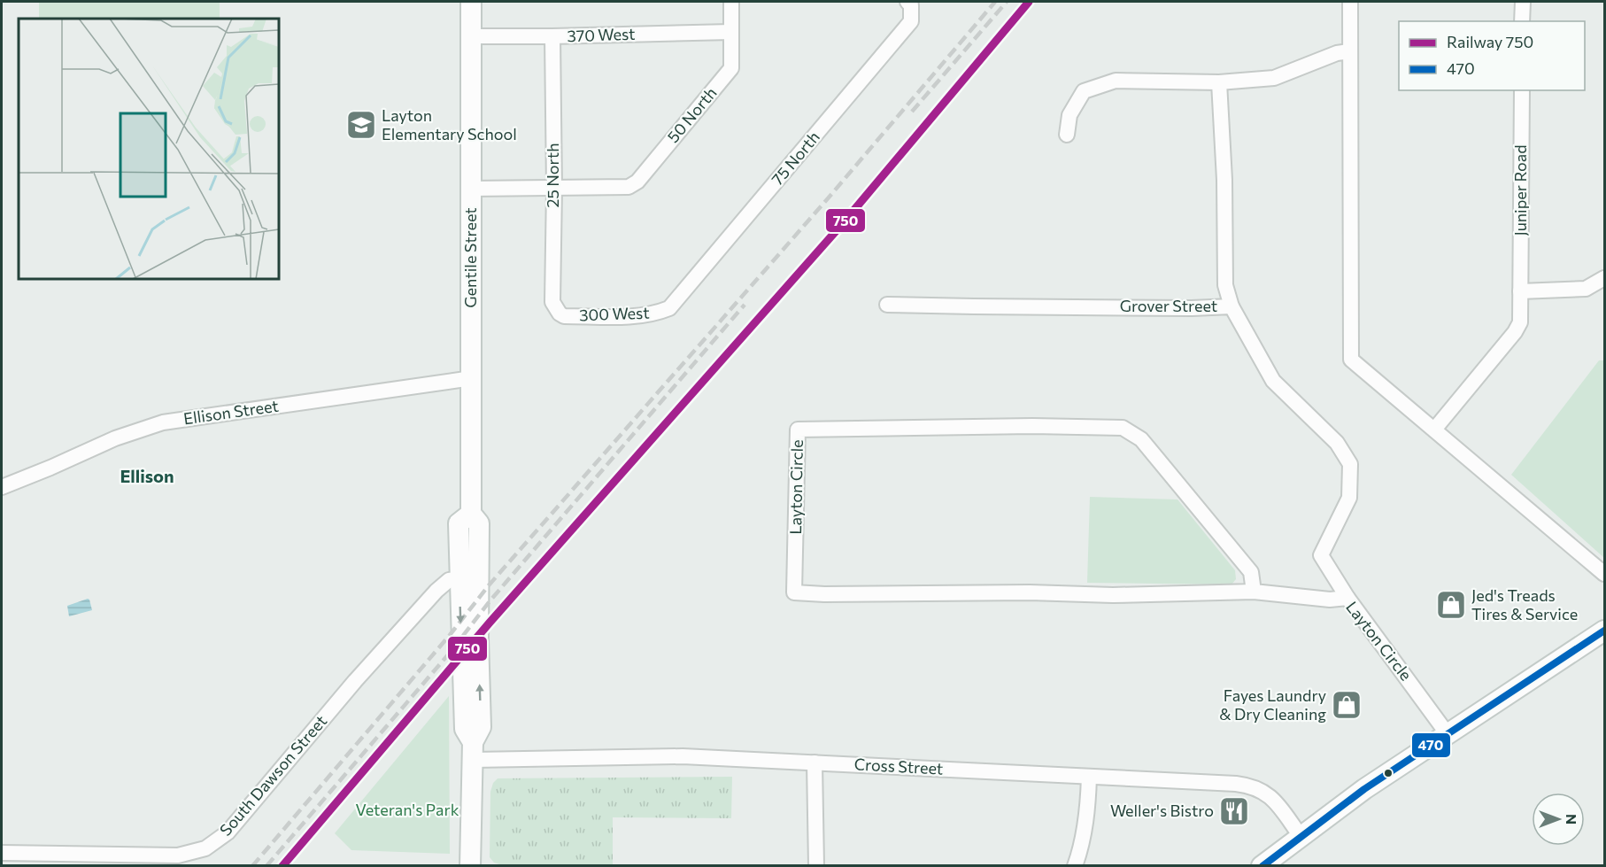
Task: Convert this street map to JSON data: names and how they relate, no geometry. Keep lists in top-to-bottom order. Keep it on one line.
{"streets":{"main road":["Gentile Street"],"street":["370 West","50 North","75 North","25 North","Juniper Road","Grover Street","300 West","Ellison Street","Layton Circle","Cross Street","South Dawson Street"]},"crossings":[["370 West","50 North"],["370 West","25 North"],["370 West","Gentile Street"],["50 North","25 North"],["75 North","300 West"],["25 North","300 West"],["Gentile Street","Ellison Street"],["Gentile Street","Cross Street"],["Gentile Street","South Dawson Street"],["Grover Street","Layton Circle"]],"districts":["Ellison"],"parks":["Veteran's Park"],"places":{"school or university":["Layton Elementary School"],"shop":["Jed's Treads Tires & Service","Fayes Laundry & Dry Cleaning"],"restaurant":["Weller's Bistro"]},"lines":["rail line 750","transit line 470"],"legend":["Railway 750","470"],"north":"right"}
